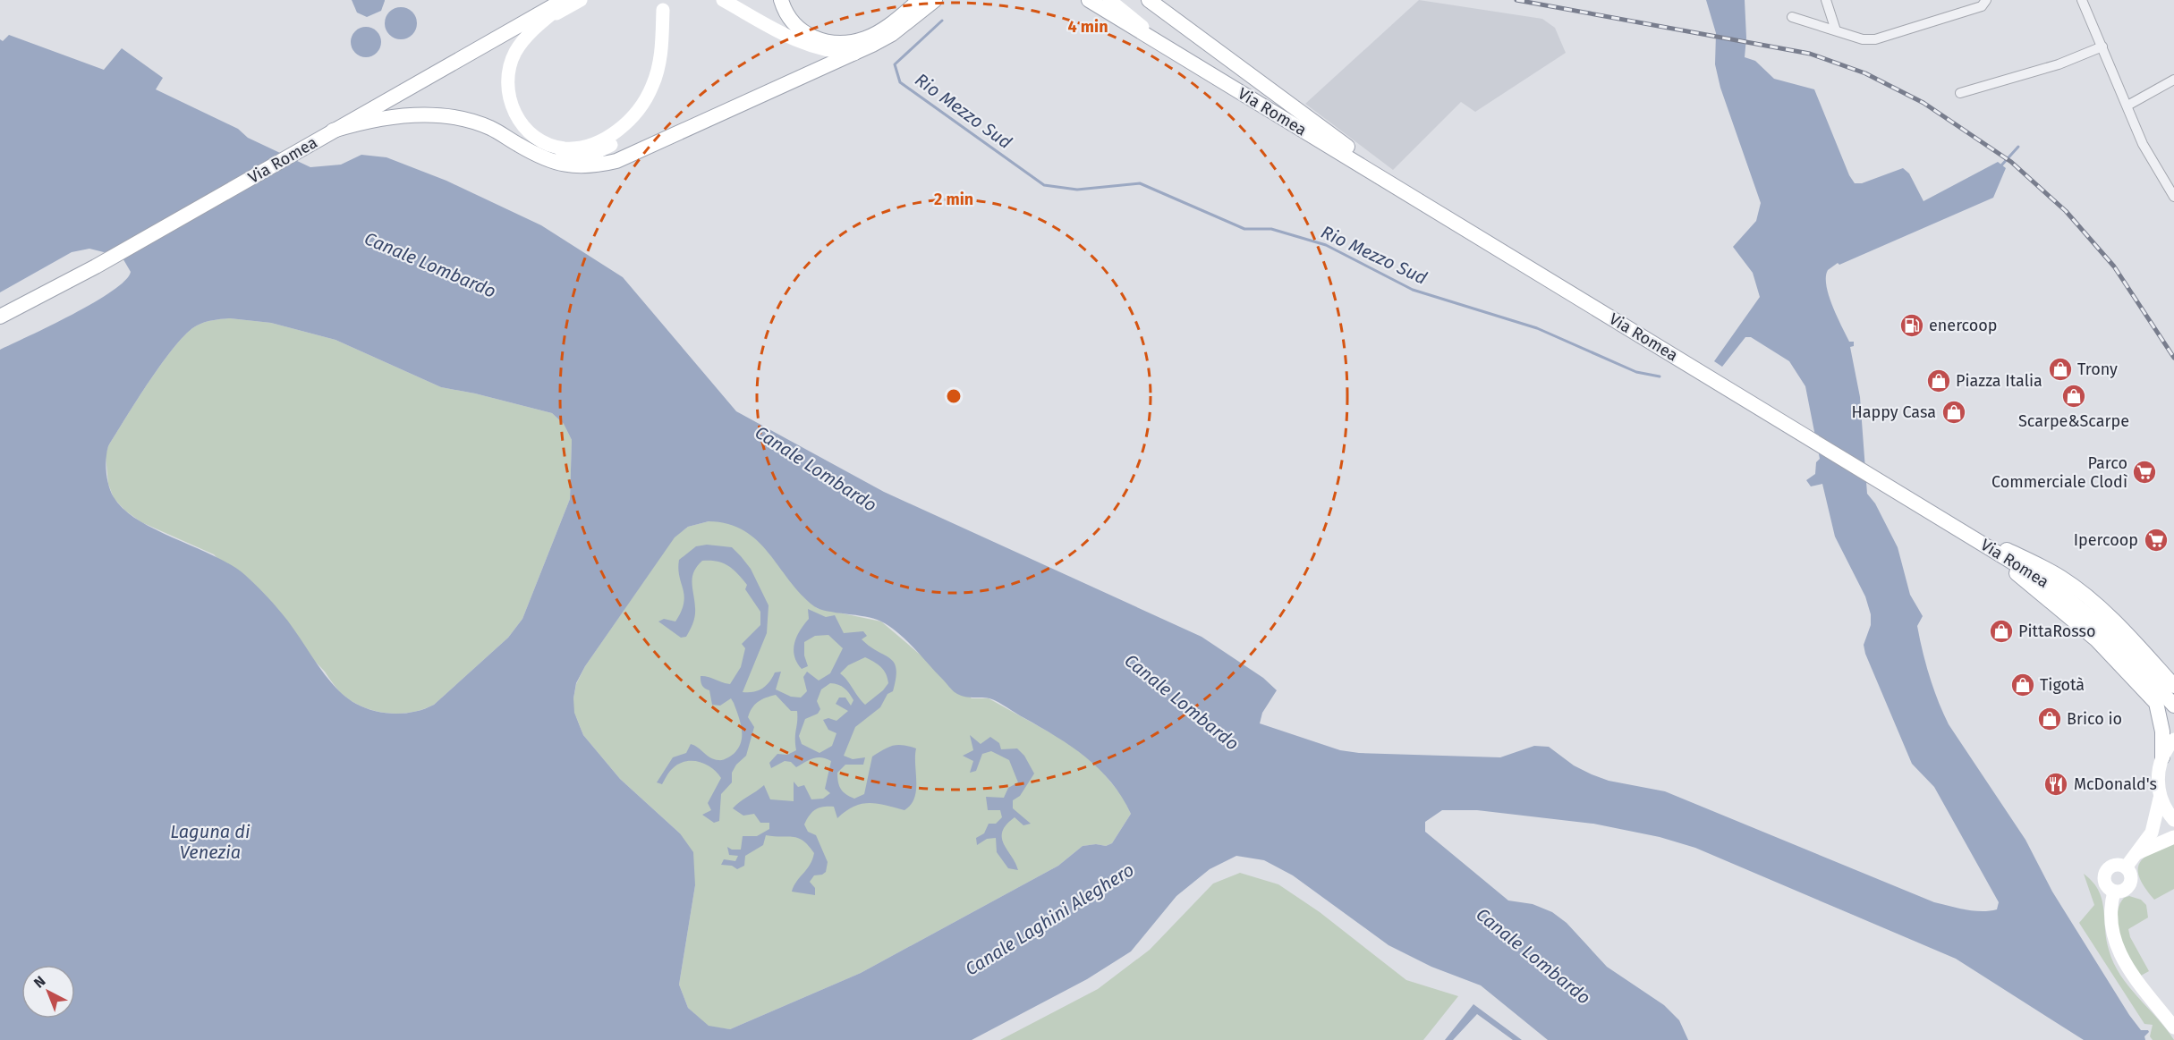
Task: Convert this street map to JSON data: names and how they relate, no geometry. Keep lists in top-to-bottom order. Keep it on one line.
{"streets":{"main road":["Via Romea"]},"water":["Rio Mezzo Sud","Canale Lombardo","Laguna di Venezia","Canale Laghini Aleghero"],"places":{"fuel station":["enercoop"],"shop":["Trony","Piazza Italia","Scarpe&Scarpe","Happy Casa","PittaRosso","Tigotà","Brico io"],"supermarket":["Parco Commerciale Clodì","Ipercoop"],"restaurant":["McDonald's"]},"north":"top left","rings":["4 min","2 min"]}
